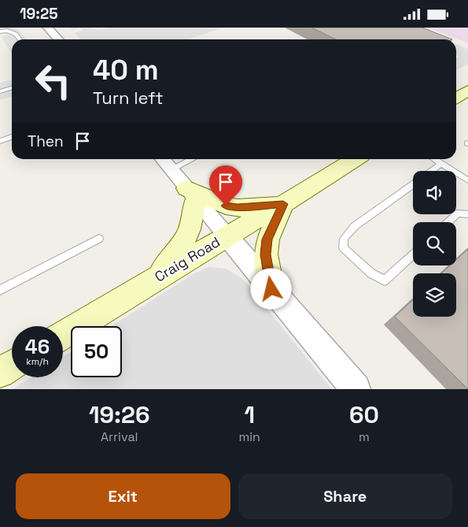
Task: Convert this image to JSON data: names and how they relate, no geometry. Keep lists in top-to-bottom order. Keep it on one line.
{"streets":{"main road":["Craig Road"]},"page":{"status":"19:25","turn":["40 m","Turn left"],"then":"Then","speed":"46 km/h","limit":"50","eta":["19:26","Arrival","1","min","60","m"],"buttons":["Exit","Share"]}}
